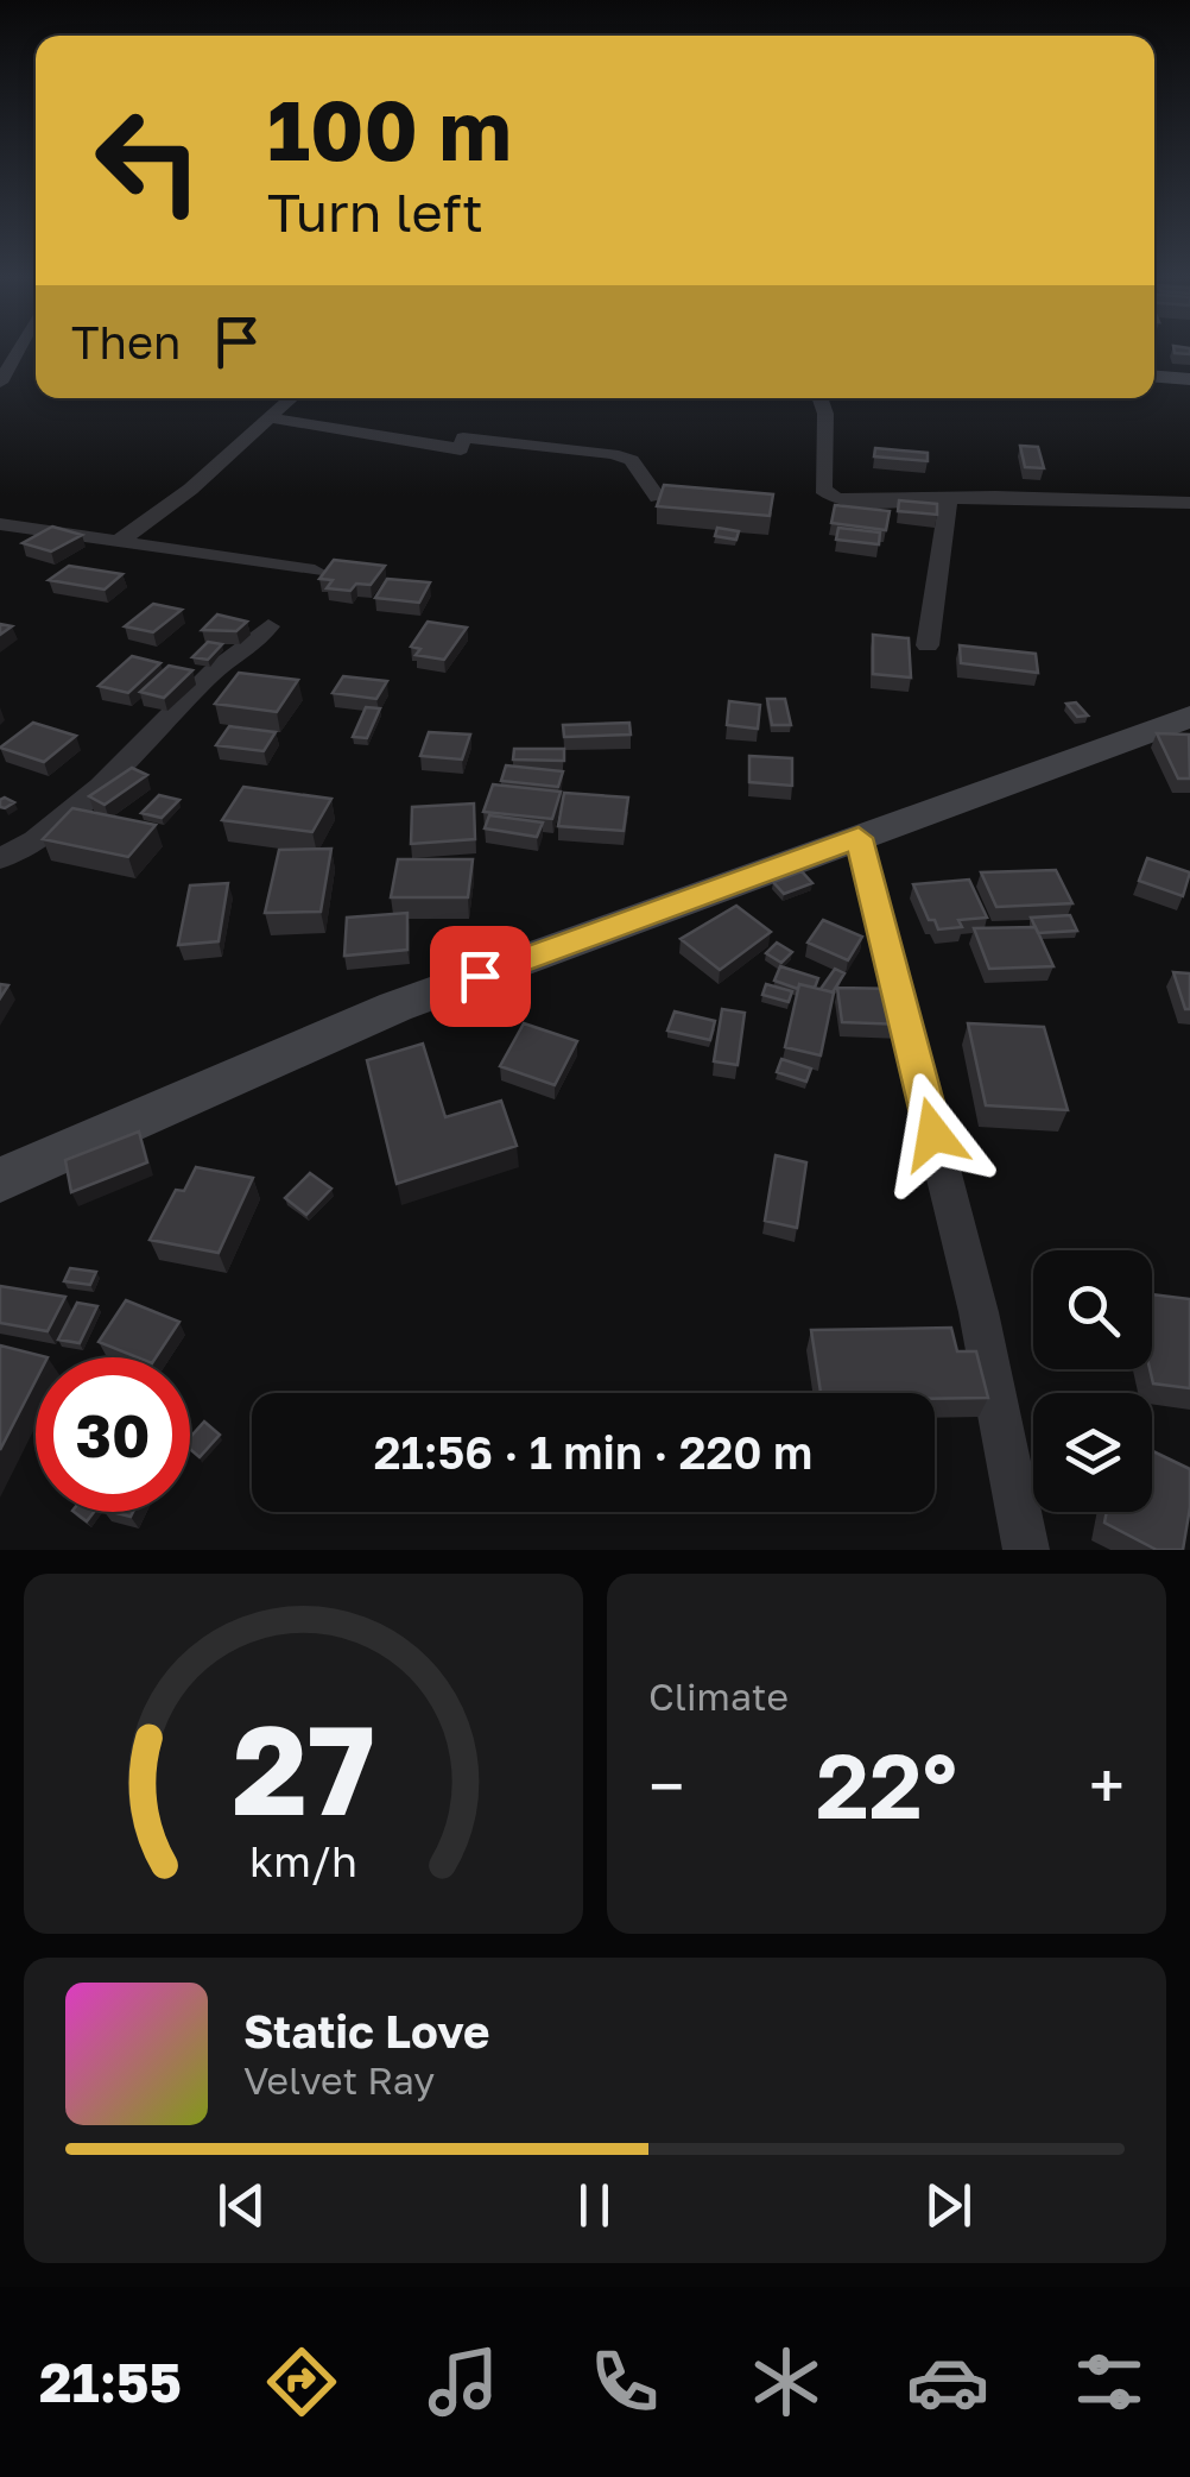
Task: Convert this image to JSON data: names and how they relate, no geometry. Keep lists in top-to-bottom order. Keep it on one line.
{"page":{"turn":["100 m","Turn left"],"then":"Then","limit":"30","trip":"21:56 · 1 min · 220 m","tile":"Climate","heat":["−","22°","+"],"song":["Static Love","Velvet Ray"],"tabs":"21:55","gauge":["27","km/h"]}}
